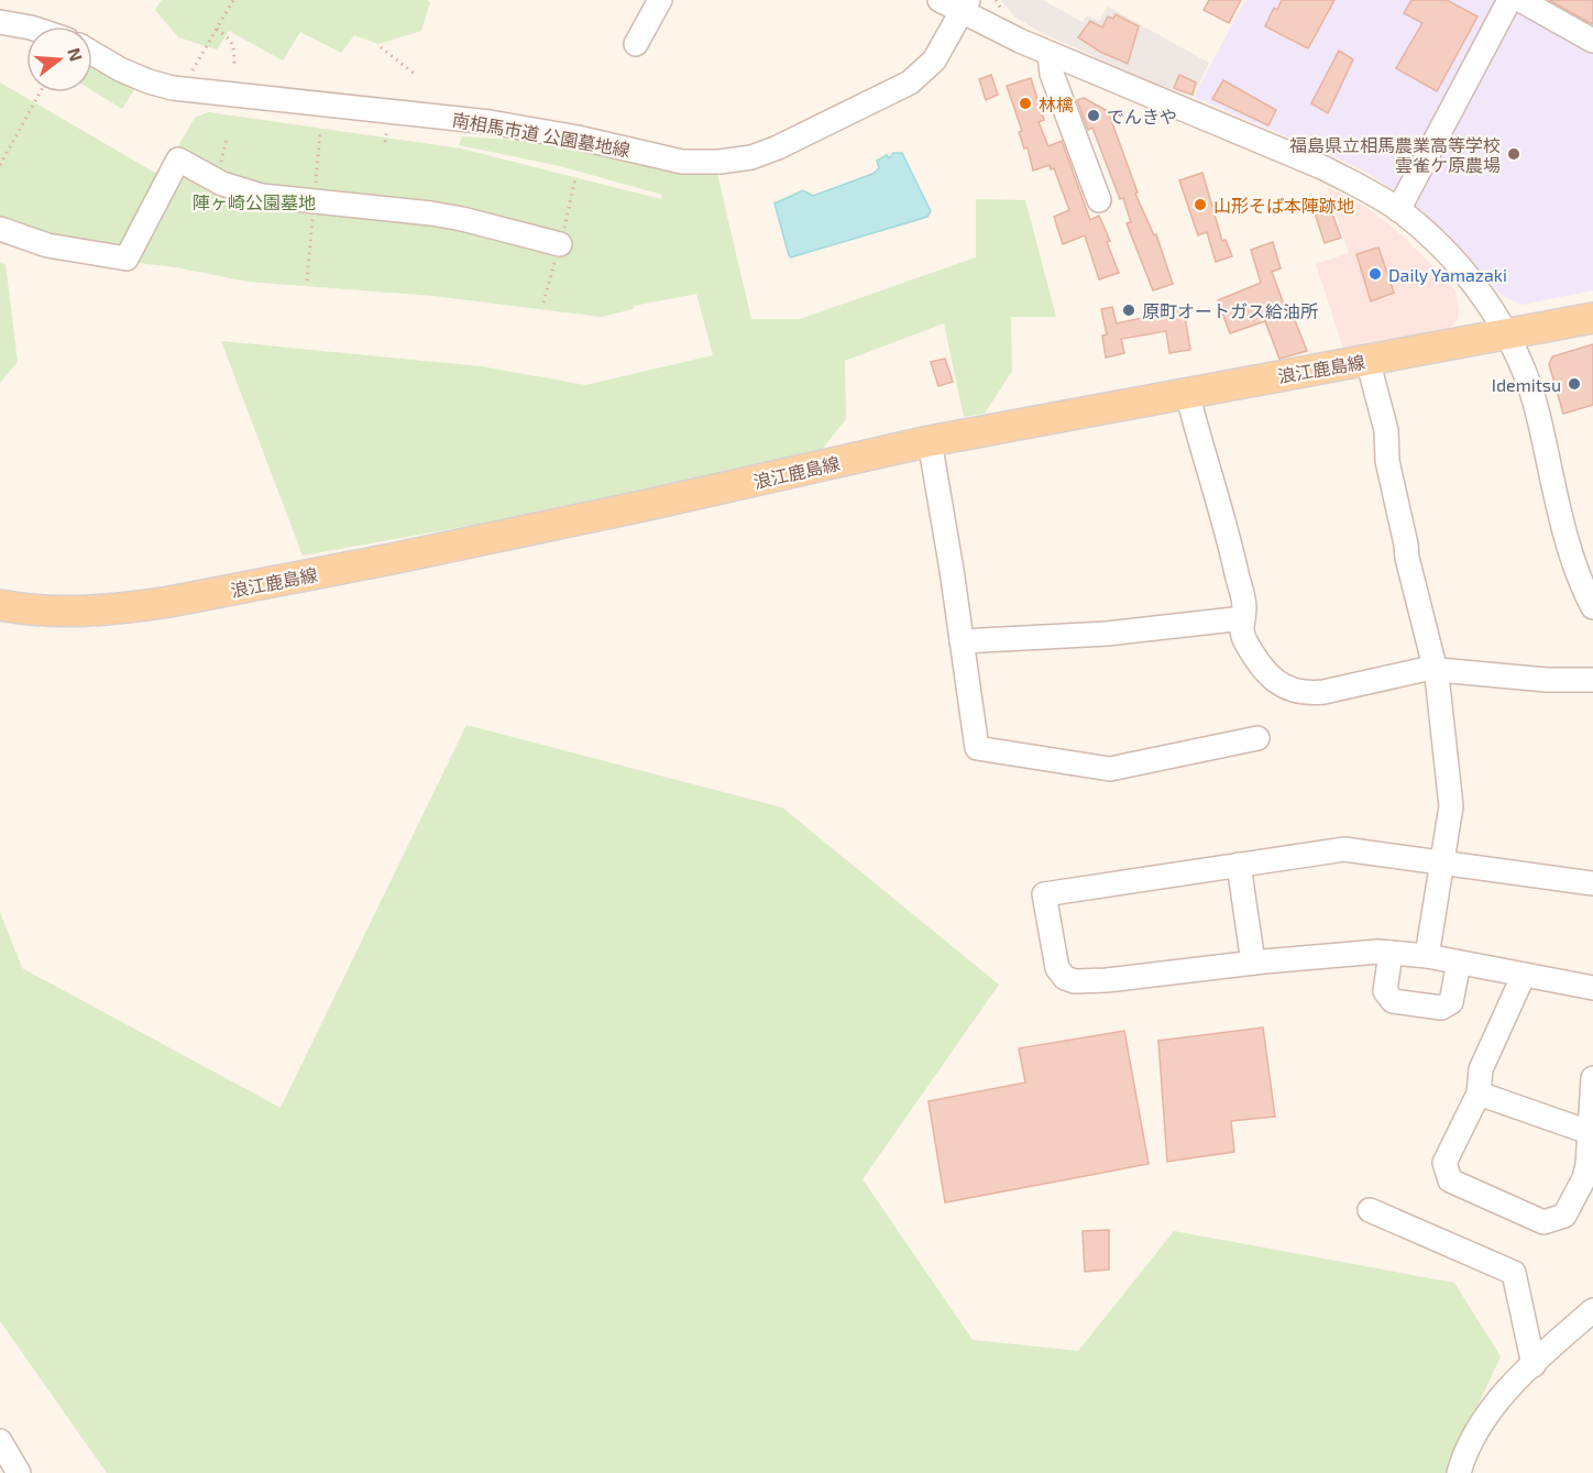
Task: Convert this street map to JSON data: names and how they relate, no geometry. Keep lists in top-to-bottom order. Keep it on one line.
{"streets":{"main road":["浪江鹿島線"],"street":["南相馬市道 公園墓地線"]},"parks":["陣ヶ崎公園墓地"],"places":["林檎","でんきや","福島県立相馬農業高等学校 雲雀ケ原農場","山形そば本陣跡地","Daily Yamazaki","原町オートガス給油所","Idemitsu"],"north":"right"}
